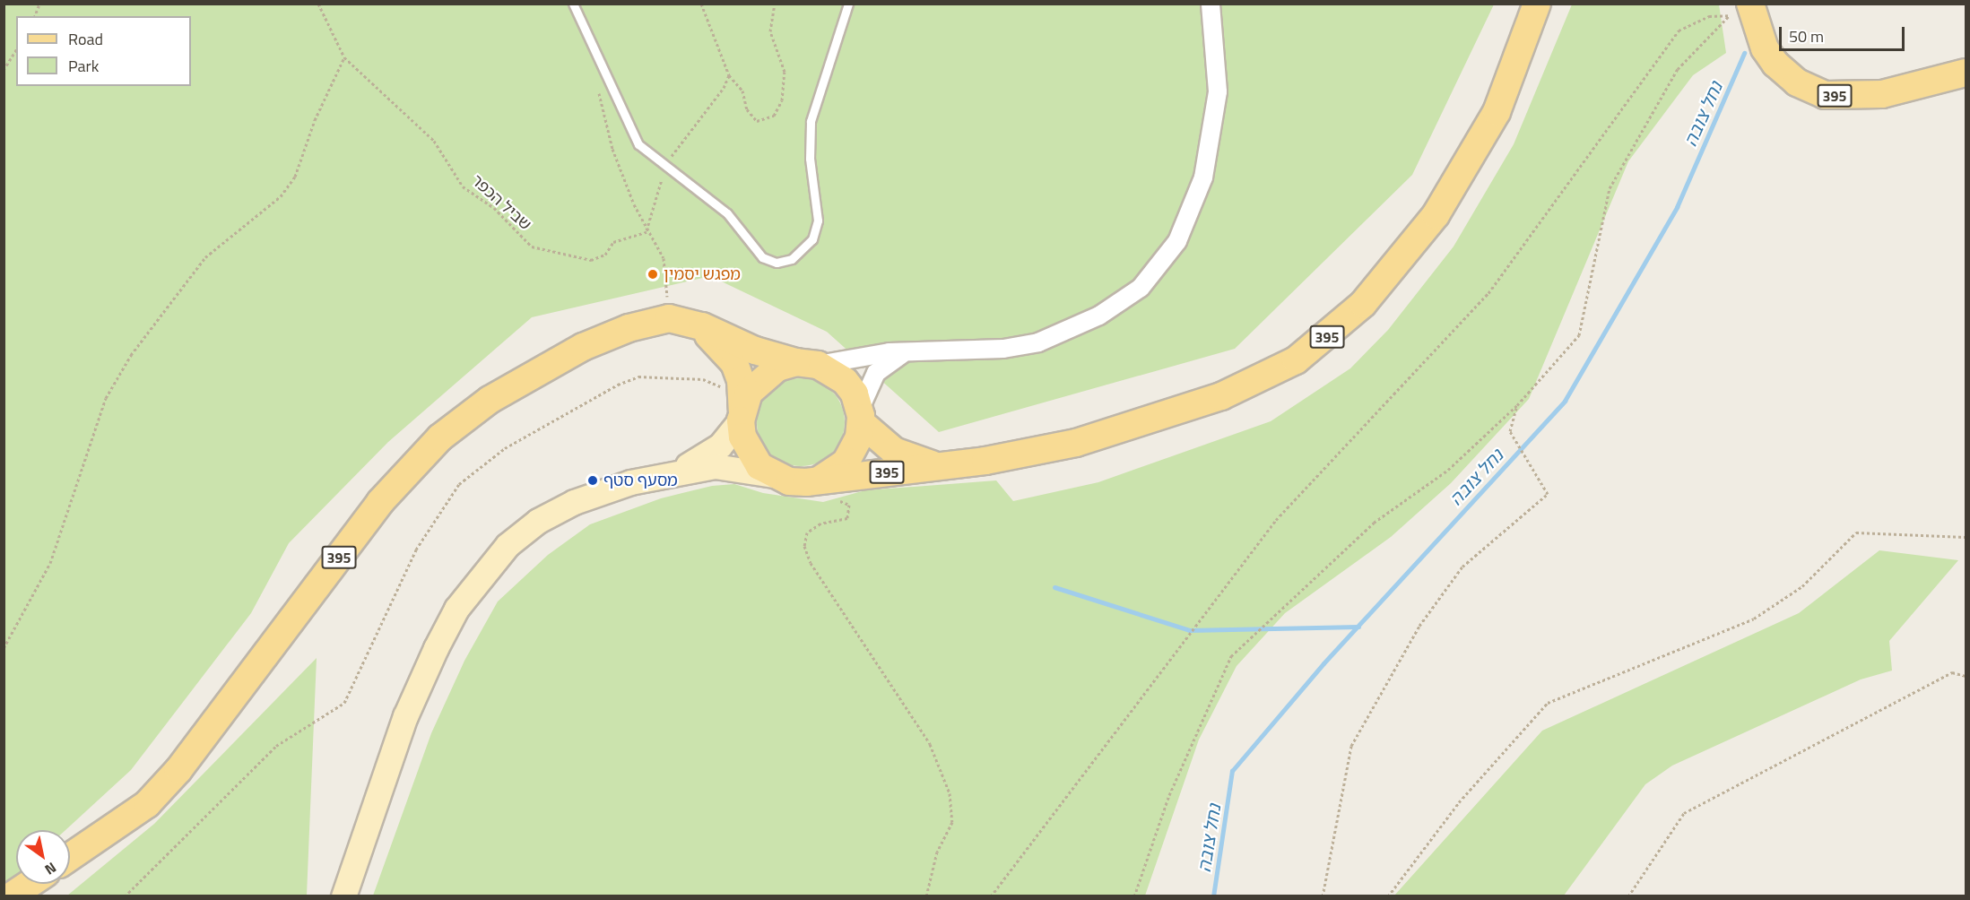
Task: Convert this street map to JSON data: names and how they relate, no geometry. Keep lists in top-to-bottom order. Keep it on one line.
{"streets":{"main road":["395"],"path":["שביל הכפר"]},"water":["נחל צובה"],"places":["מפגש יסמין","מסעף סטף"],"legend":["Road","Park"],"scale_bar":"50 m","north":"bottom right"}
